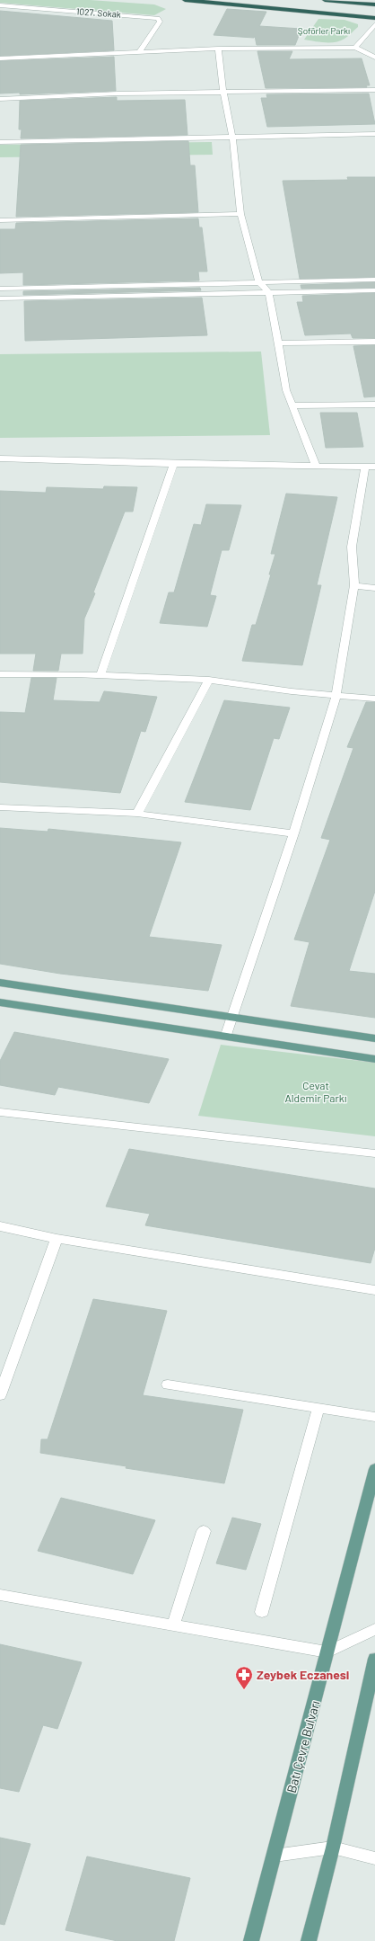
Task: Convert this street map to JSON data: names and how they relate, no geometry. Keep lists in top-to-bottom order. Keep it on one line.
{"streets":{"main road":["Batı Çevre Bulvarı"],"street":["1027. Sokak"]},"parks":["Şoförler Parkı","Cevat Aldemir Parkı"],"places":{"pharmacy":["Zeybek Eczanesi"]}}
